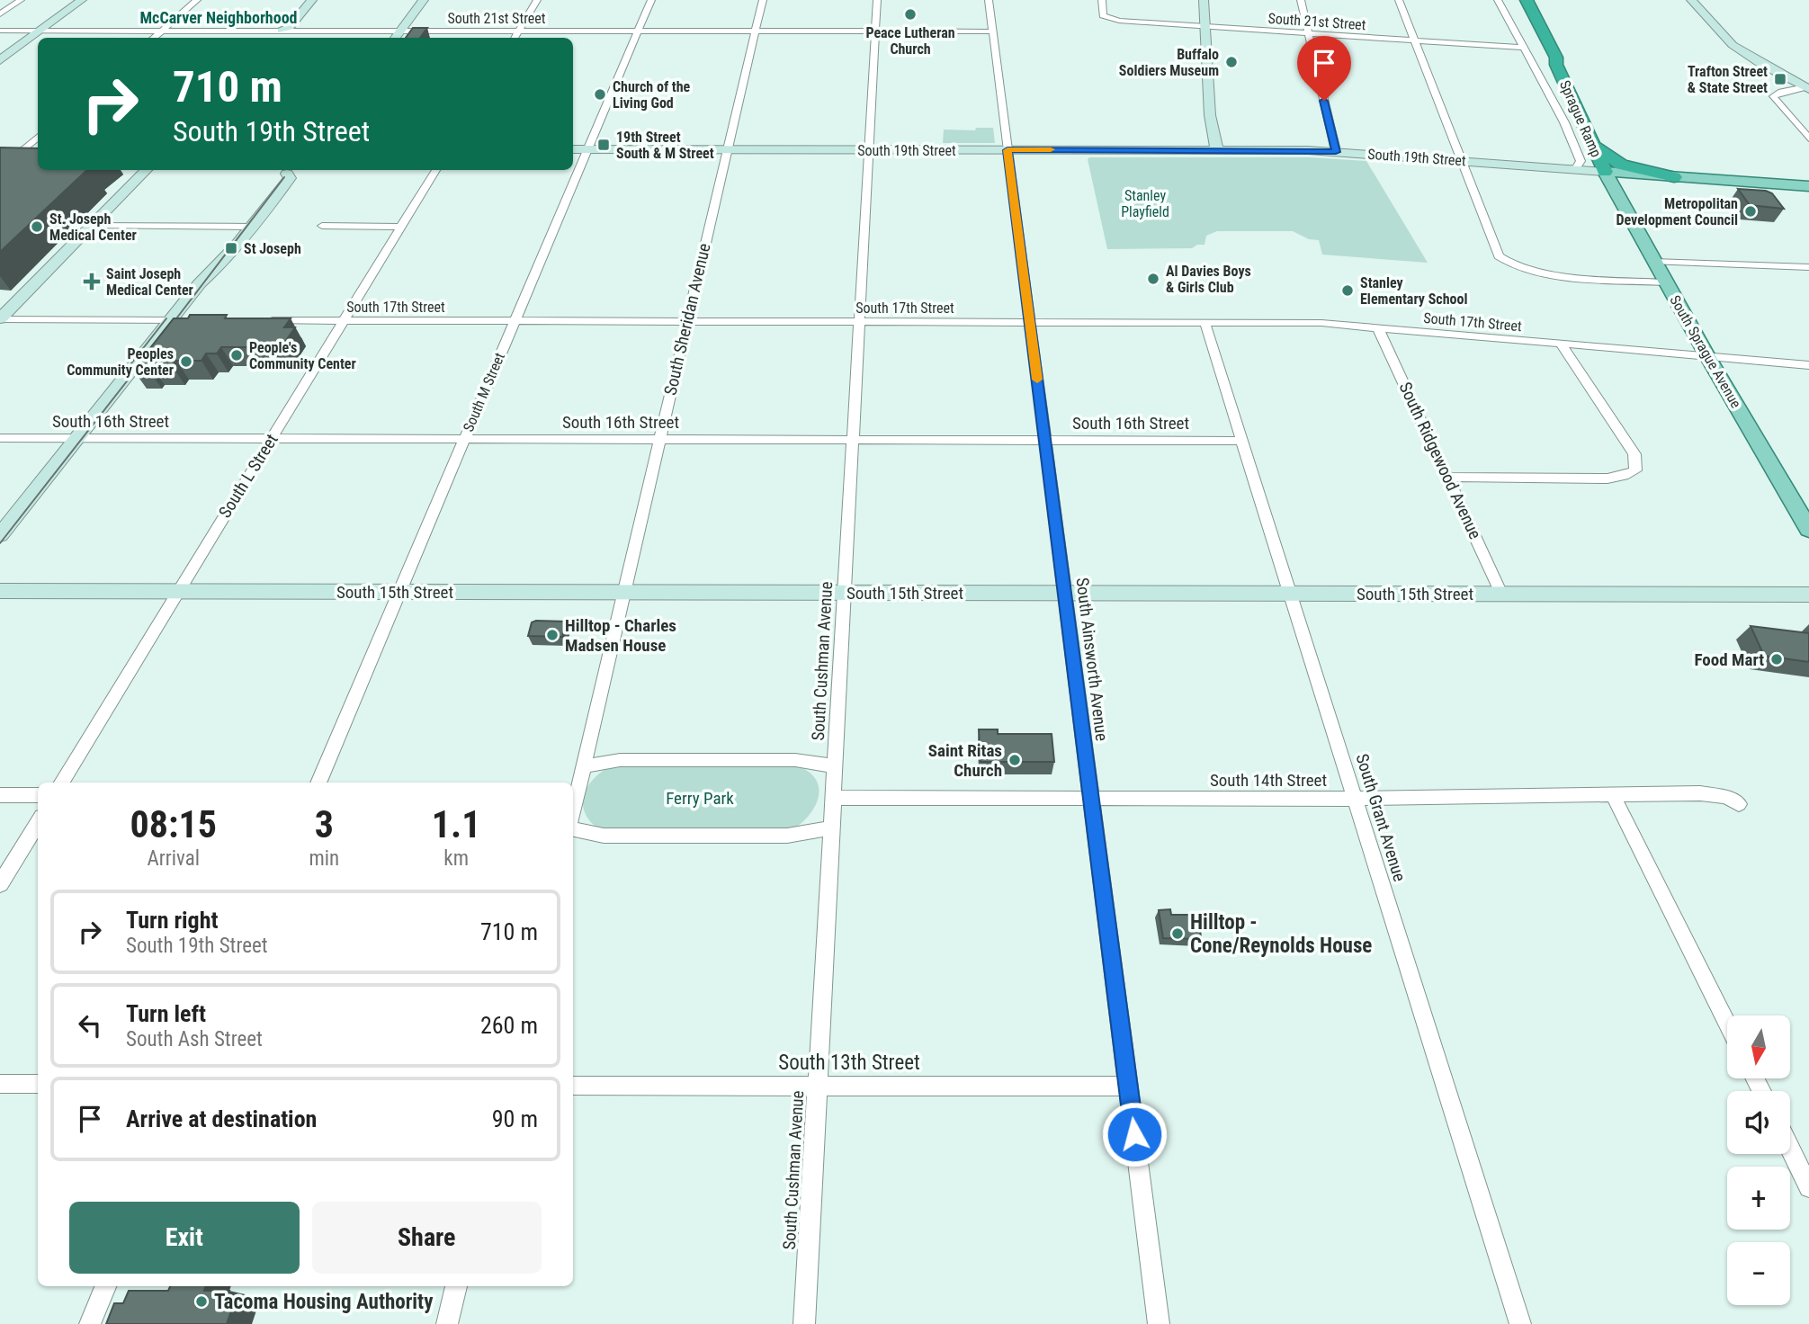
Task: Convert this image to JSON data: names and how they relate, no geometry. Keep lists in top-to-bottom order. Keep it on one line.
{"streets":{"highway":["Sprague Ramp"],"main road":["South 19th Street","South Sprague Avenue"],"street":["South 21st Street","South 17th Street","South Sheridan Avenue","South M Street","South 16th Street","South Ridgewood Avenue","South L Street","South 15th Street","South Ainsworth Avenue","South Cushman Avenue","South 14th Street","South Grant Avenue","South 13th Street"]},"crossings":[["South 21st Street","South Sheridan Avenue"],["South 21st Street","South M Street"],["South 21st Street","South Ainsworth Avenue"],["South 21st Street","South Cushman Avenue"],["Sprague Ramp","South 19th Street"],["Sprague Ramp","South Sprague Avenue"],["South 19th Street","South Sheridan Avenue"],["South 19th Street","South Sprague Avenue"],["South 19th Street","South M Street"],["South 19th Street","South Ainsworth Avenue"],["South 19th Street","South Cushman Avenue"],["South 17th Street","South Sheridan Avenue"],["South 17th Street","South Sprague Avenue"],["South 17th Street","South M Street"],["South 17th Street","South Ridgewood Avenue"],["South 17th Street","South L Street"],["South 17th Street","South Ainsworth Avenue"],["South 17th Street","South Cushman Avenue"],["South 17th Street","South Grant Avenue"],["South Sheridan Avenue","South 16th Street"],["South Sheridan Avenue","South 15th Street"],["South M Street","South 16th Street"],["South M Street","South 15th Street"],["South 16th Street","South L Street"],["South 16th Street","South Ainsworth Avenue"],["South 16th Street","South Cushman Avenue"],["South 16th Street","South Grant Avenue"],["South Ridgewood Avenue","South 15th Street"],["South L Street","South 15th Street"],["South 15th Street","South Ainsworth Avenue"],["South 15th Street","South Cushman Avenue"],["South 15th Street","South Grant Avenue"],["South Ainsworth Avenue","South 14th Street"],["South Ainsworth Avenue","South 13th Street"],["South Cushman Avenue","South 14th Street"],["South Cushman Avenue","South 13th Street"],["South 14th Street","South Grant Avenue"]],"districts":["McCarver Neighborhood"],"parks":["Stanley Playfield","Ferry Park"],"places":{"other":["Peace Lutheran Church","Buffalo Soldiers Museum","Church of the Living God","Metropolitan Development Council","St. Joseph Medical Center","Al Davies Boys & Girls Club","Stanley Elementary School","People's Community Center","Peoples Community Center","Hilltop - Charles Madsen House","Food Mart","Saint Ritas Church","Hilltop - Cone/Reynolds House","Tacoma Housing Authority"],"transit":["Trafton Street & State Street","19th Street South & M Street","St Joseph"],"health":["Saint Joseph Medical Center"]},"north":"bottom","page":{"turn":["710 m","South 19th Street"],"eta":["08:15","Arrival","3","min","1.1","km"],"list":[{"name":"Turn right","note":"South 19th Street","value":"710 m"},{"name":"Turn left","note":"South Ash Street","value":"260 m"},{"name":"Arrive at destination","value":"90 m"}],"map_buttons":["+","−"],"buttons":["Exit","Share"]}}
